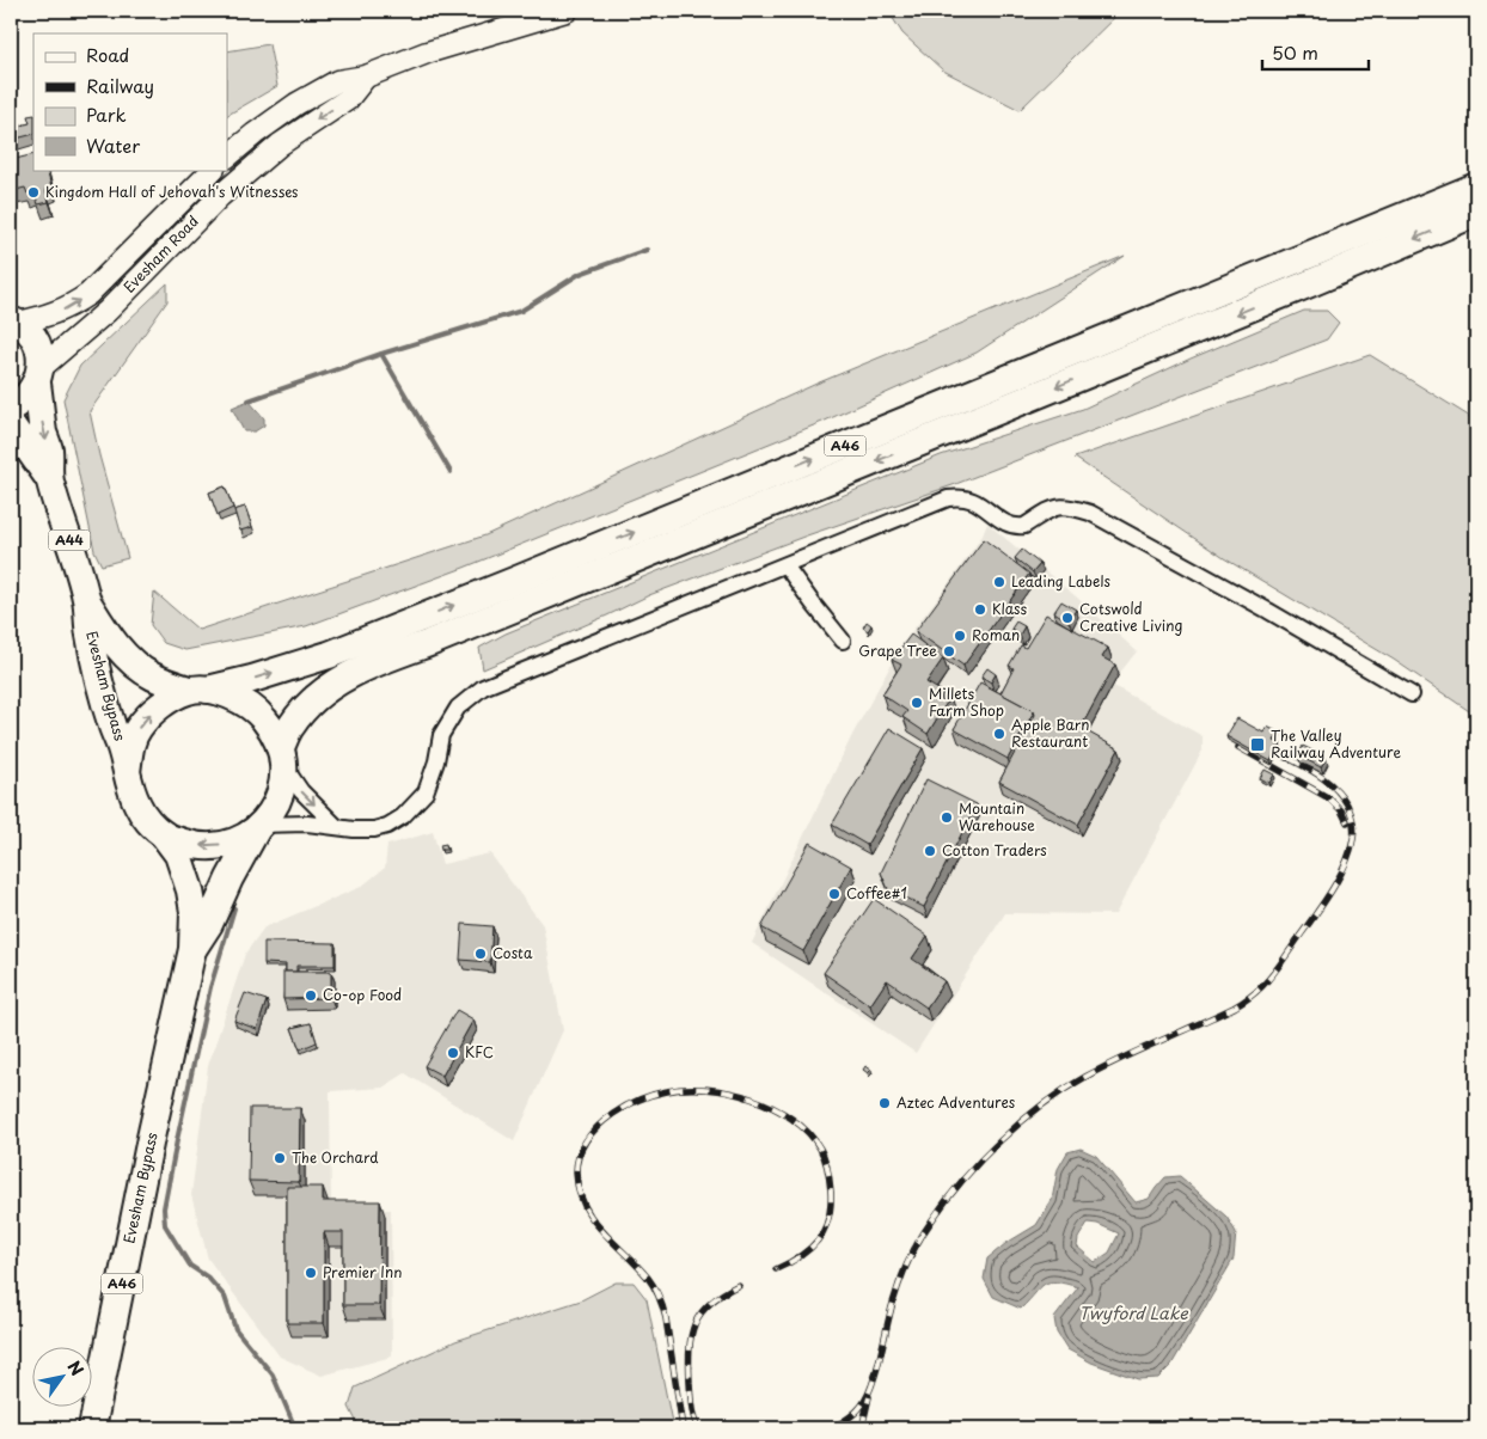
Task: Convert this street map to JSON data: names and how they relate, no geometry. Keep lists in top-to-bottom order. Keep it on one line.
{"streets":{"highway":["A46","A44","Evesham Bypass"],"main road":["Evesham Road"]},"crossings":[["Evesham Road","Evesham Bypass"],["A46","Evesham Bypass"]],"water":["Twyford Lake"],"places":{"other":["Kingdom Hall of Jehovah's Witnesses","Leading Labels","Klass","Cotswold Creative Living","Roman","Grape Tree","Millets Farm Shop","Apple Barn Restaurant","Mountain Warehouse","Cotton Traders","Coffee#1","Costa","Co-op Food","KFC","Aztec Adventures","The Orchard","Premier Inn"],"transit":["The Valley Railway Adventure"]},"legend":["Road","Railway","Park","Water"],"scale_bar":"50 m","north":"top right"}
